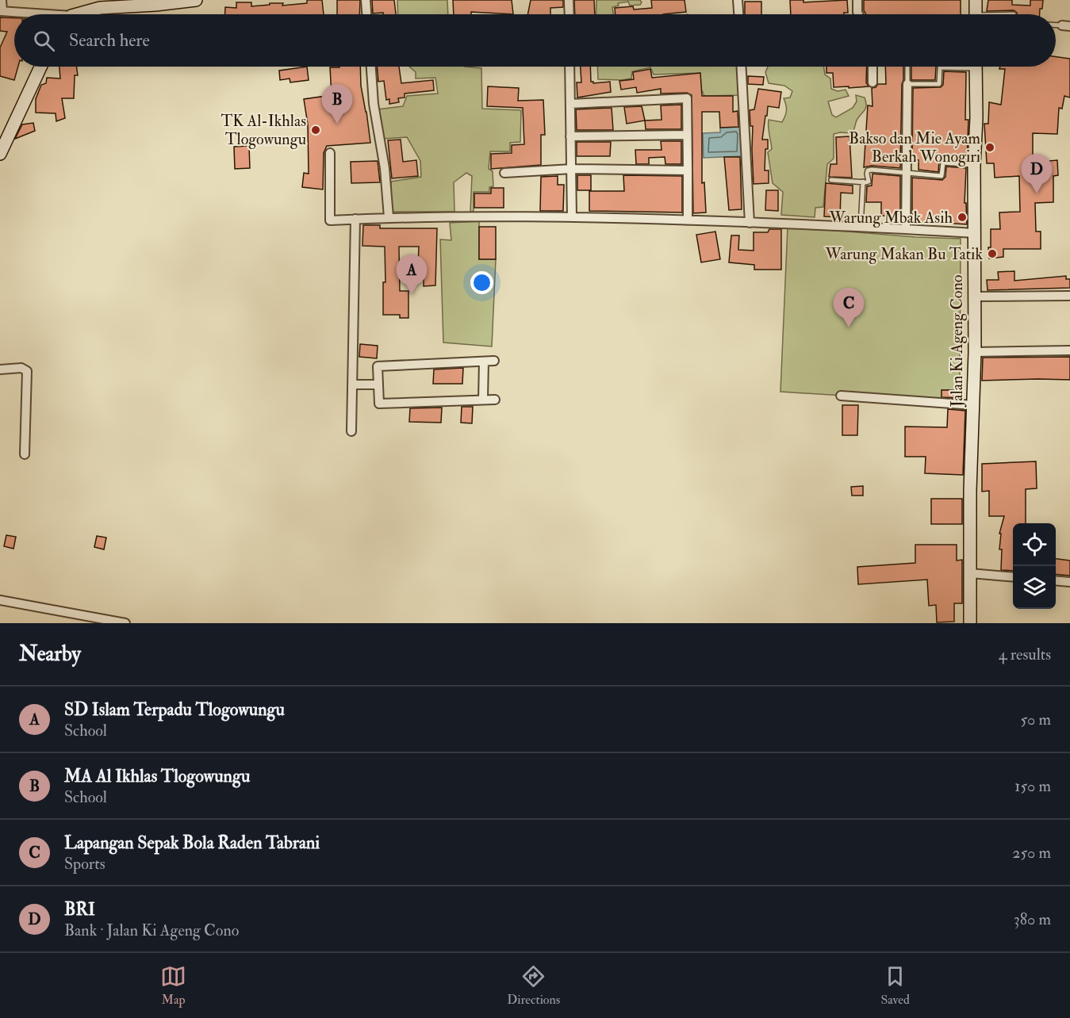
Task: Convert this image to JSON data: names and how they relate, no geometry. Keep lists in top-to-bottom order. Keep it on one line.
{"streets":{"main road":["Jalan Ki Ageng Cono"]},"places":["TK Al-Ikhlas Tlogowungu","Bakso dan Mie Ayam Berkah Wonogiri","Warung Mbak Asih","Warung Makan Bu Tatik"],"page":{"search":"Search here","pins":["B","D","A","C"],"heading":["Nearby","4 results"],"list":[{"mark":"A","name":"SD Islam Terpadu Tlogowungu","note":"School","value":"50 m"},{"mark":"B","name":"MA Al Ikhlas Tlogowungu","note":"School","value":"150 m"},{"mark":"C","name":"Lapangan Sepak Bola Raden Tabrani","note":"Sports","value":"250 m"},{"mark":"D","name":"BRI","note":"Bank · Jalan Ki Ageng Cono","value":"380 m"}],"nav":["Map","Directions","Saved"]}}
